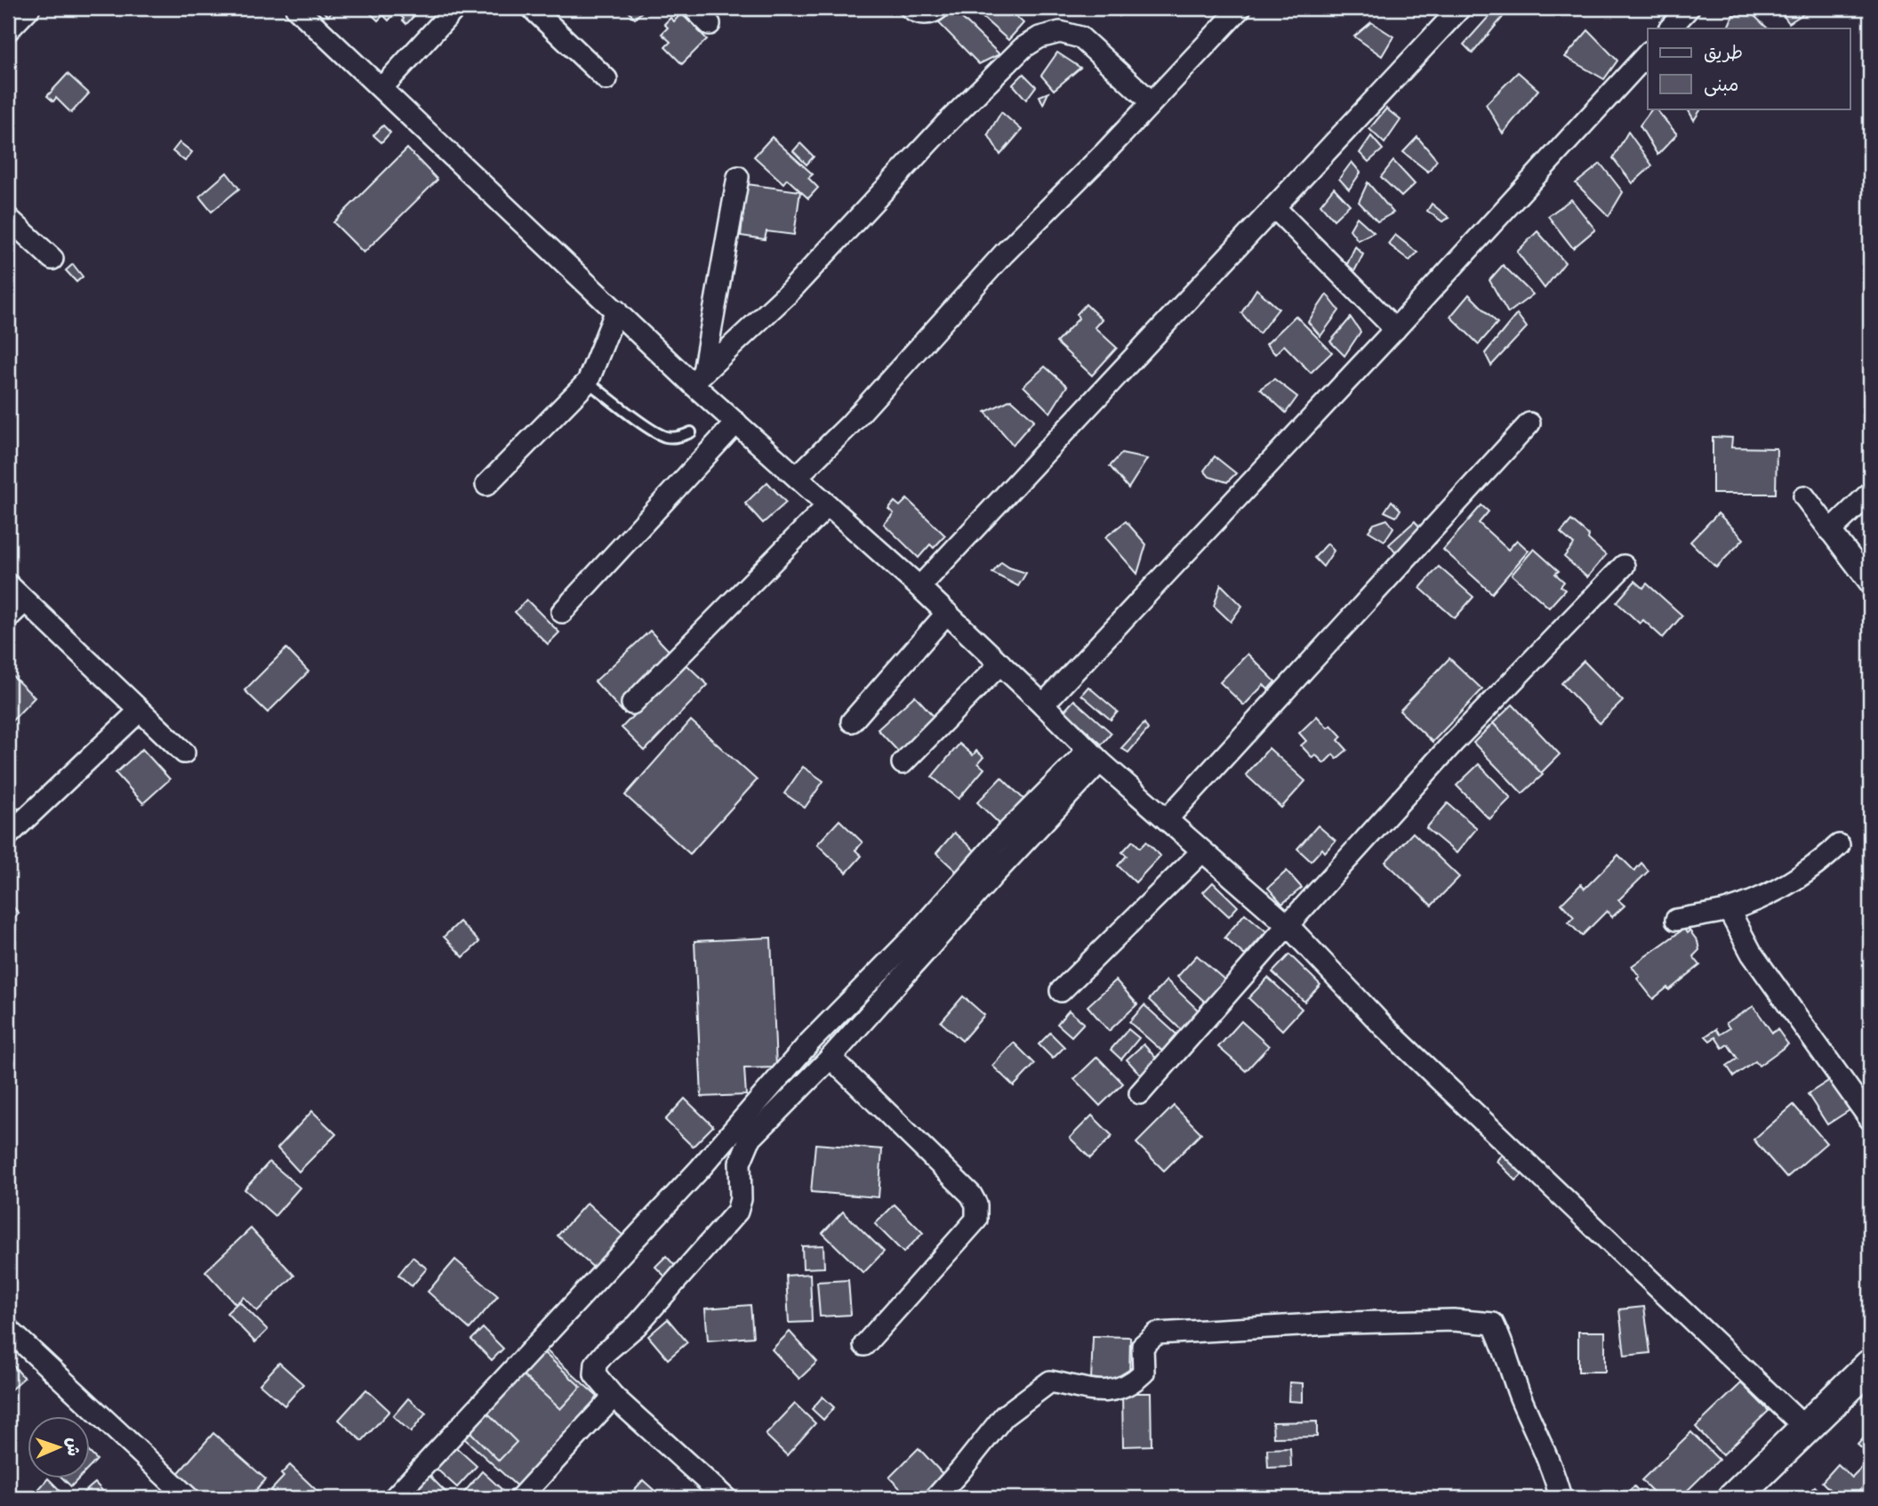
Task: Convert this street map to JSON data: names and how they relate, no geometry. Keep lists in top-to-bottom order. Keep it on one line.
{"legend":["طريق","مبنى"],"north":"right"}
